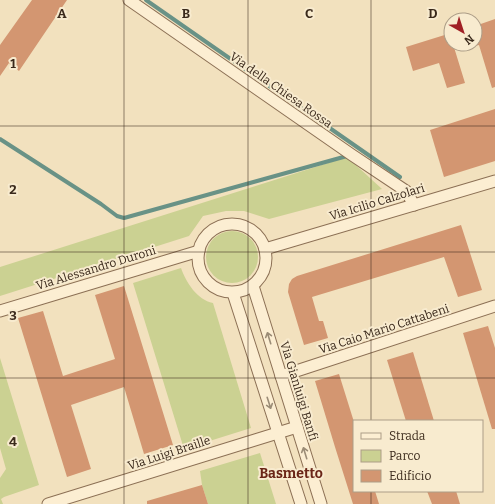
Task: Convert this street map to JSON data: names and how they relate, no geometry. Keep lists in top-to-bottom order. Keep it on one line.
{"streets":{"street":["Via della Chiesa Rossa","Via Icilio Calzolari","Via Alessandro Duroni","Via Caio Mario Cattabeni","Via Gianluigi Banfi","Via Luigi Braille"]},"crossings":[["Via della Chiesa Rossa","Via Icilio Calzolari"],["Via Icilio Calzolari","Via Alessandro Duroni"],["Via Icilio Calzolari","Via Gianluigi Banfi"],["Via Alessandro Duroni","Via Gianluigi Banfi"],["Via Caio Mario Cattabeni","Via Gianluigi Banfi"],["Via Gianluigi Banfi","Via Luigi Braille"]],"districts":["Basmetto"],"legend":["Strada","Parco","Edificio"],"north":"bottom right","grid":{"columns":["A","B","C","D"],"rows":["1","2","3","4"]}}
